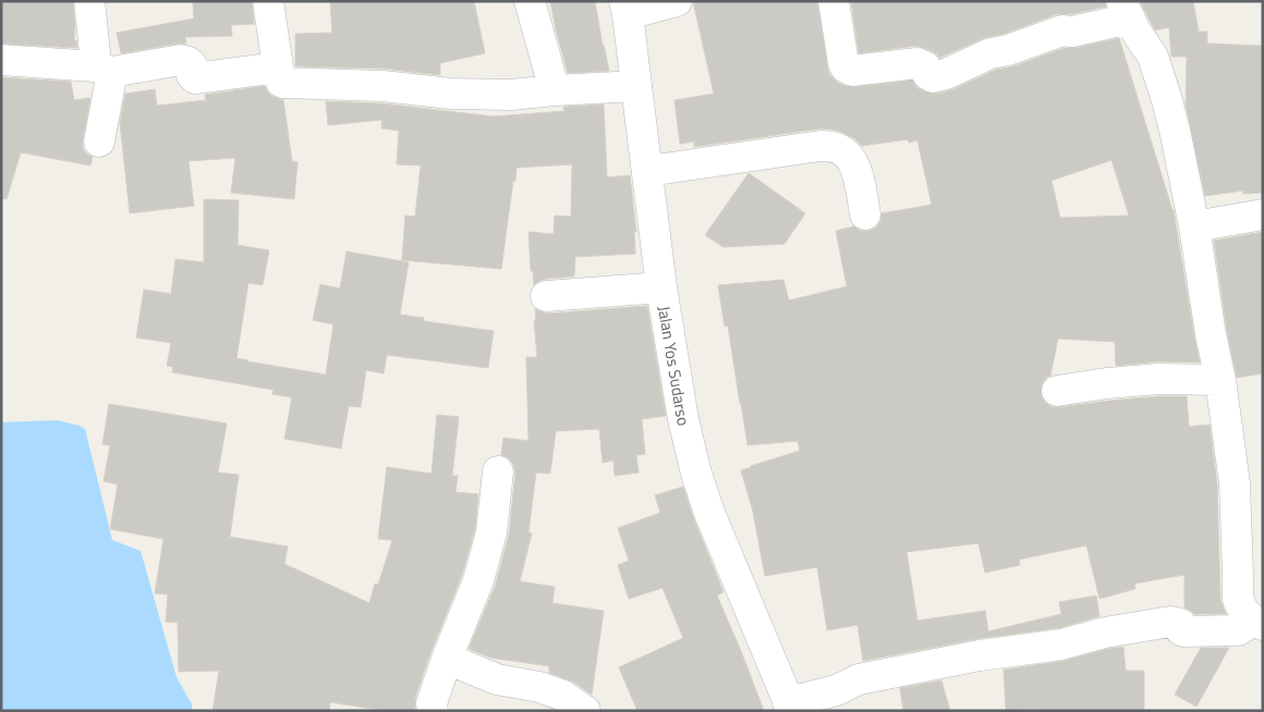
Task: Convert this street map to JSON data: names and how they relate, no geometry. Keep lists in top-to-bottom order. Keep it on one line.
{"streets":{"street":["Jalan Yos Sudarso"]}}
